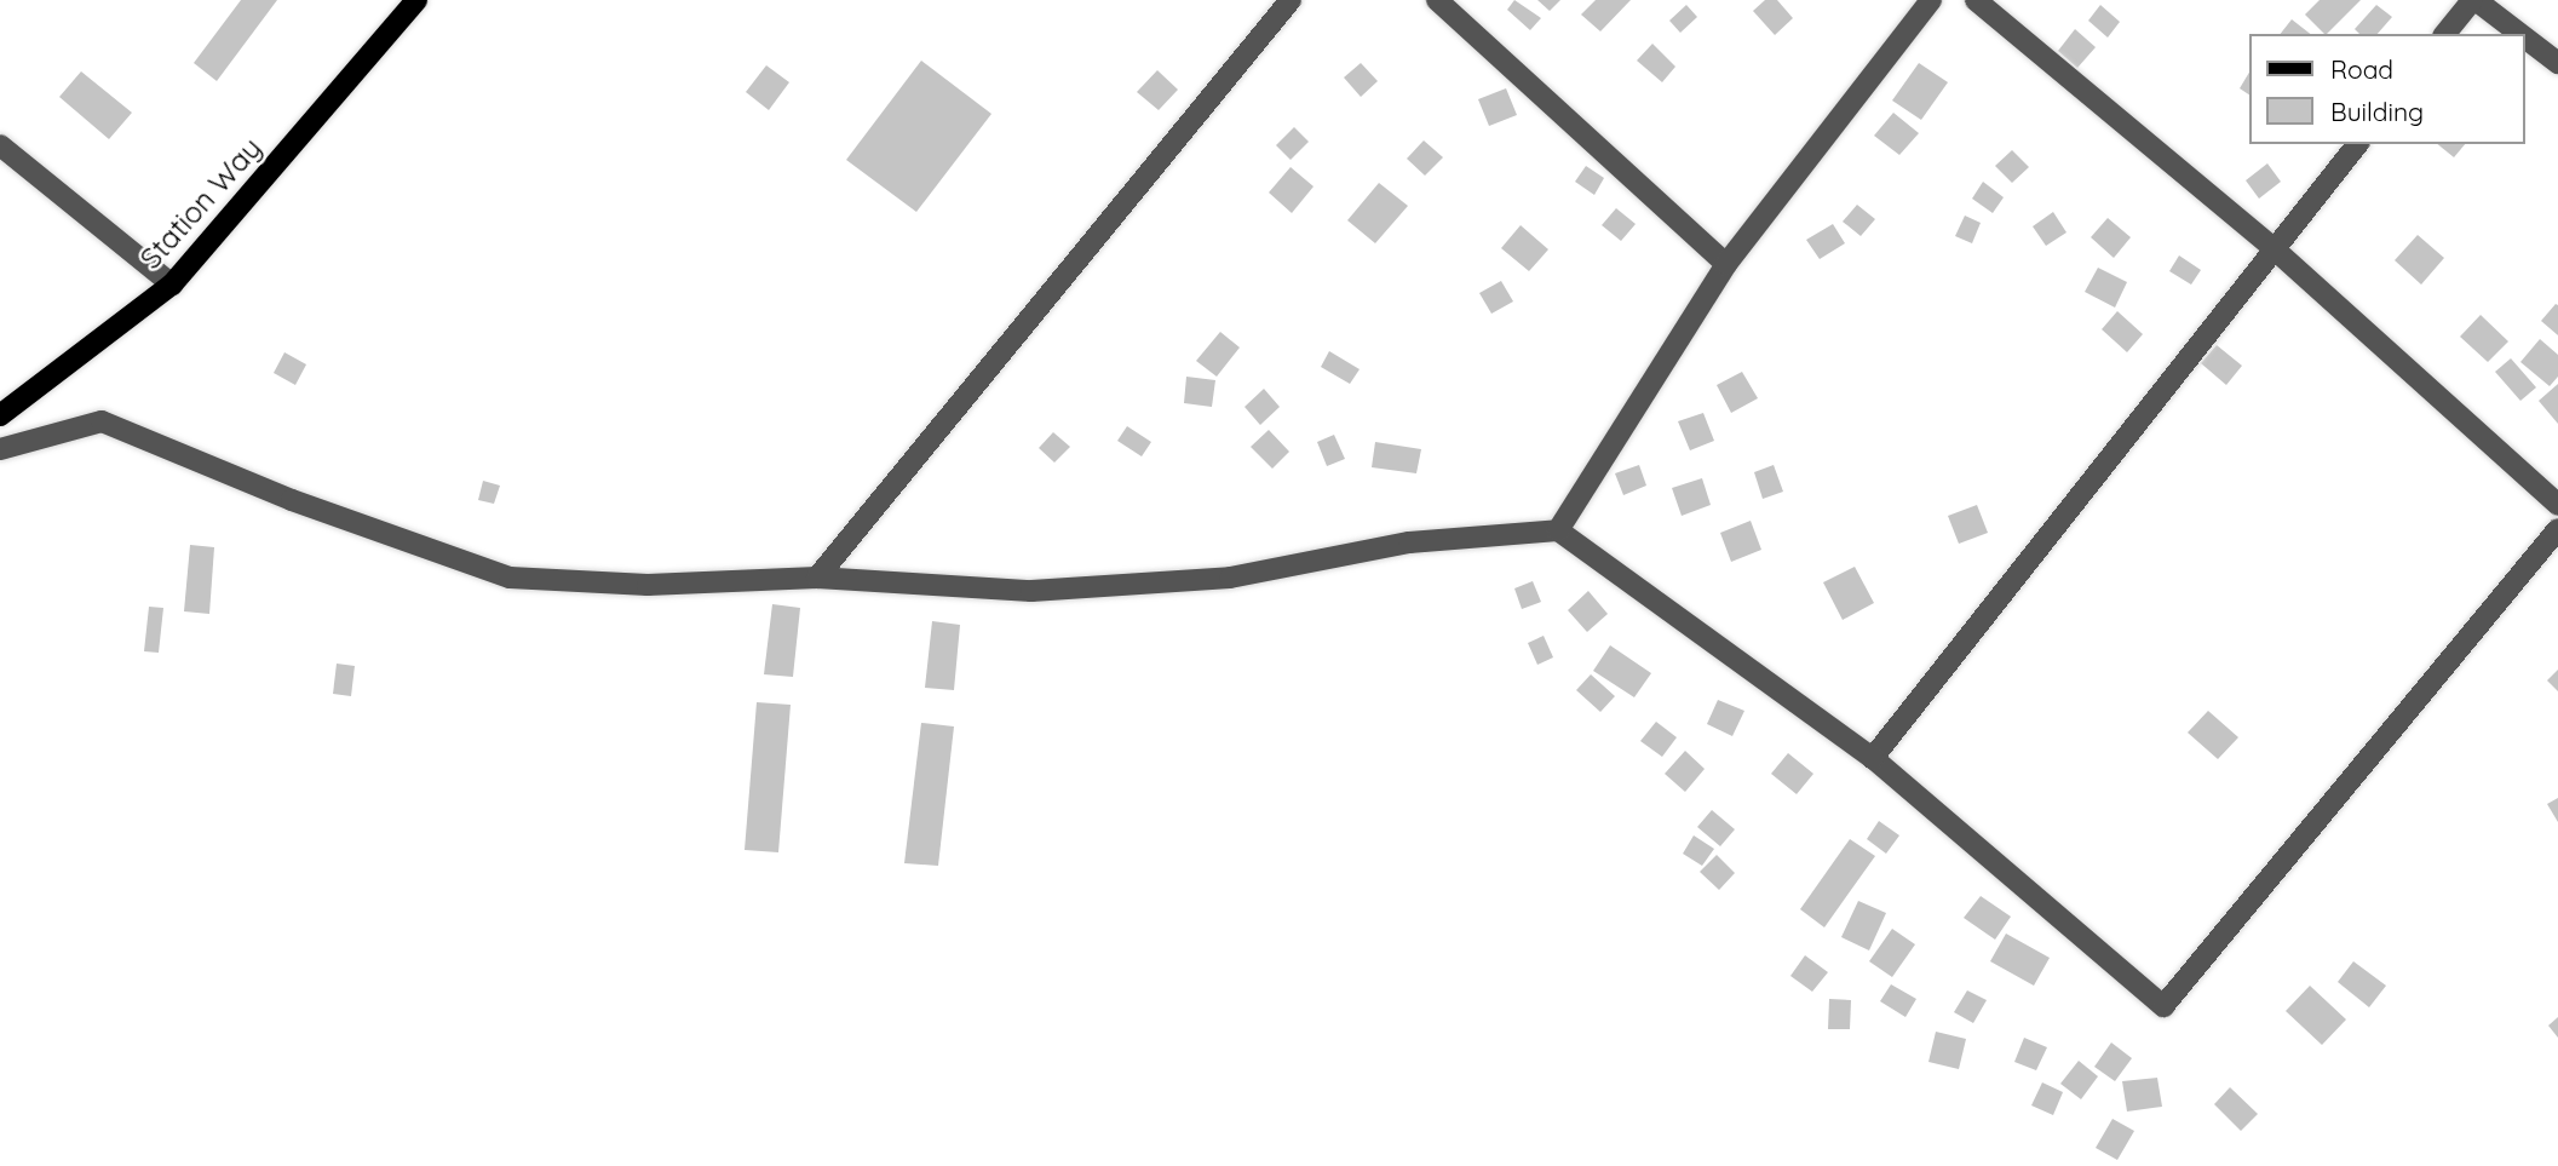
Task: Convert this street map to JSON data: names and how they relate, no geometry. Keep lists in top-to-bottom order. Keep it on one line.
{"streets":{"main road":["Station Way"]},"legend":["Road","Building"]}
